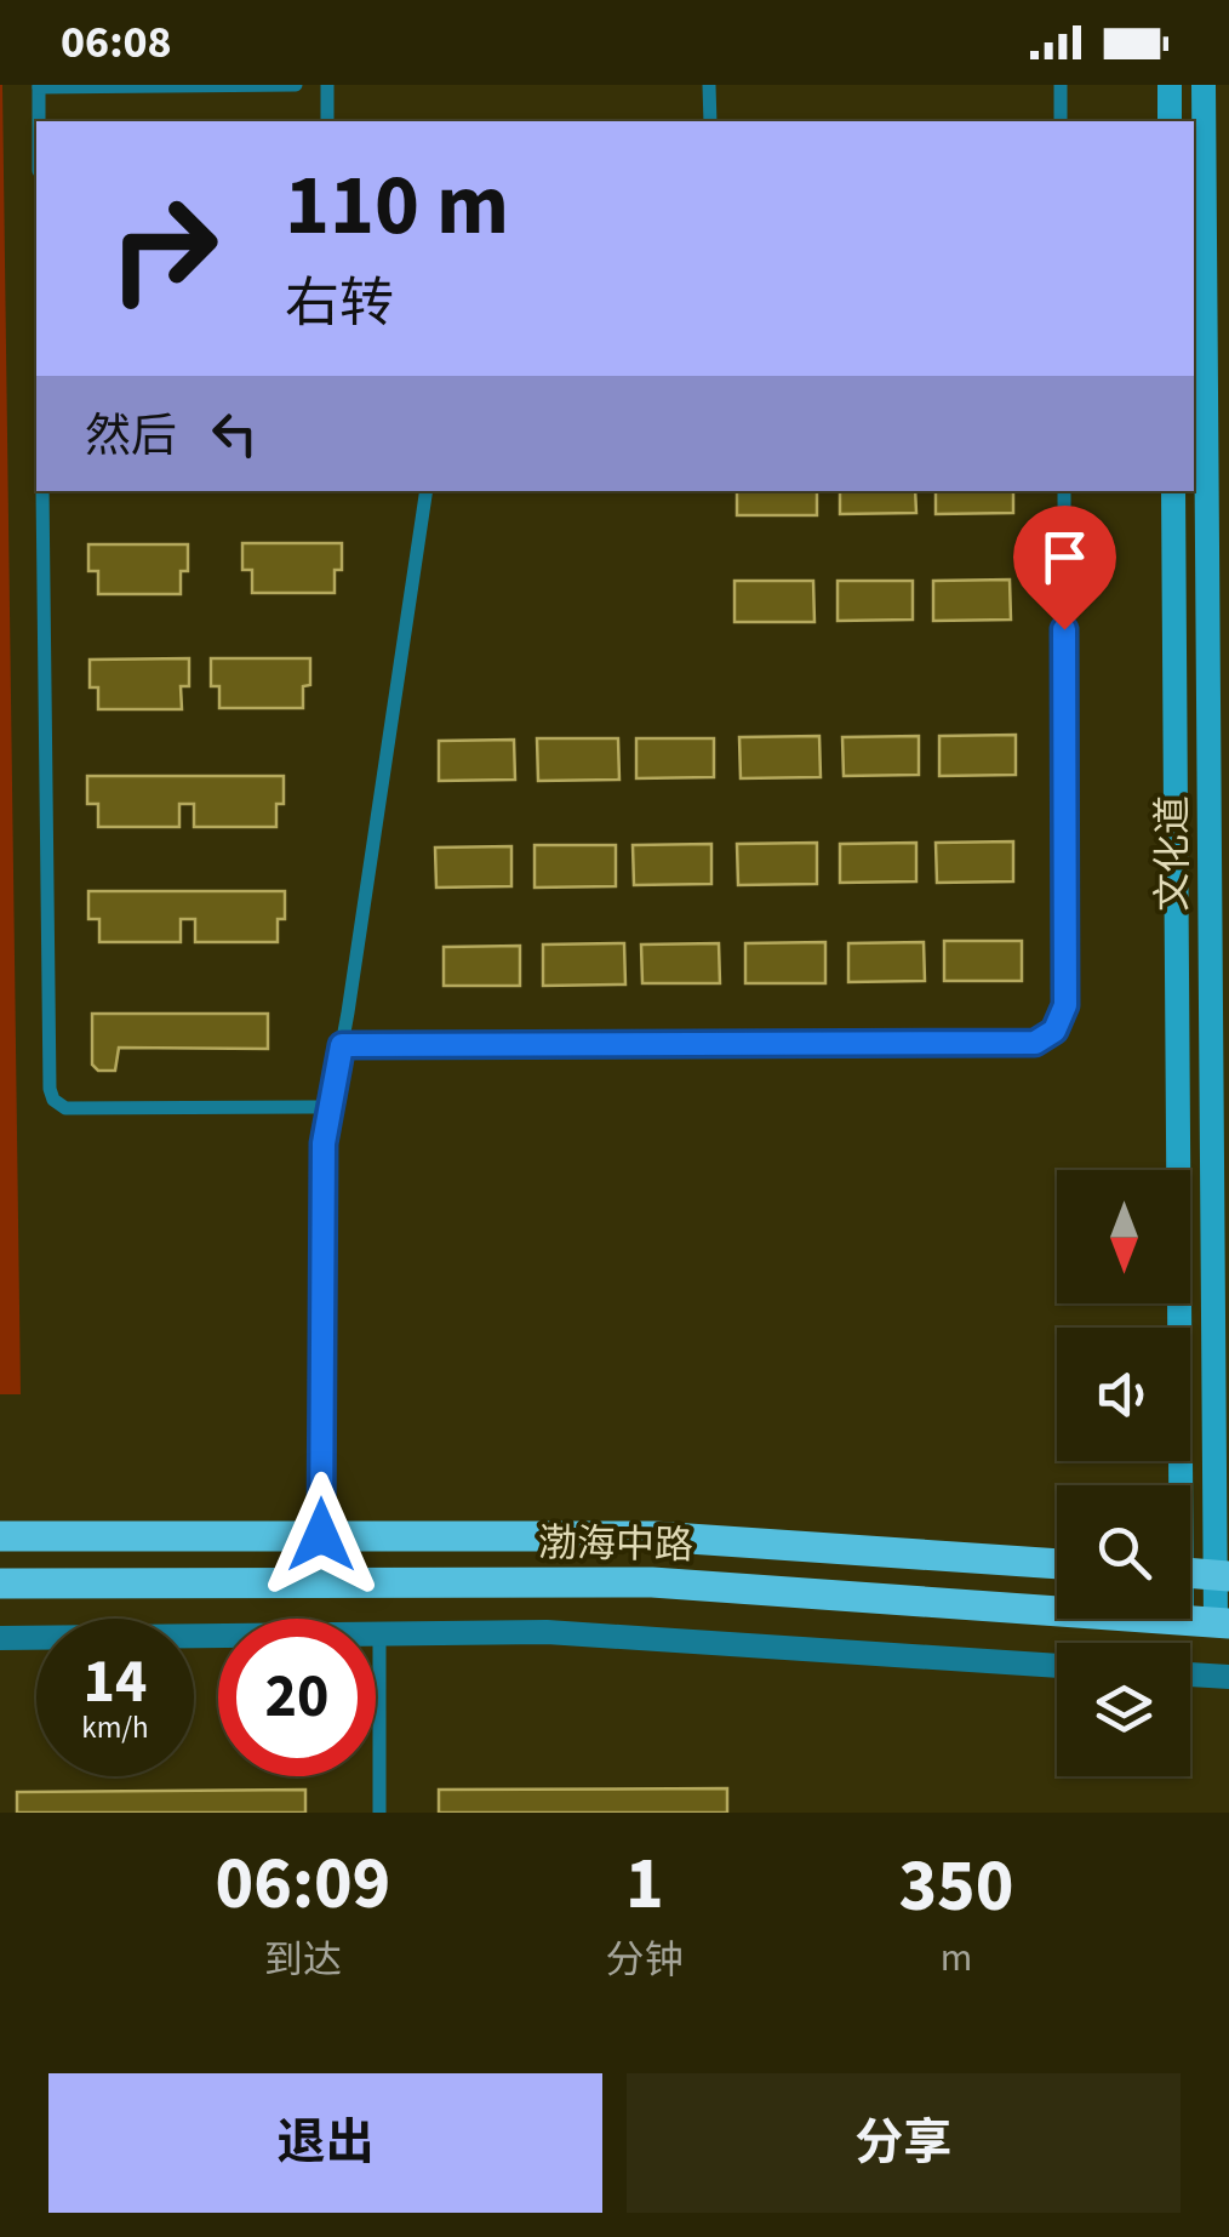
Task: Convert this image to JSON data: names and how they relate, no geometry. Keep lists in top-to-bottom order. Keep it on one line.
{"streets":{"main road":["文化道","渤海中路"]},"crossings":[["文化道","渤海中路"]],"north":"bottom","page":{"status":"06:08","turn":["110 m","右转"],"then":"然后","speed":"14 km/h","limit":"20","eta":["06:09","到达","1","分钟","350","m"],"buttons":["退出","分享"]}}
